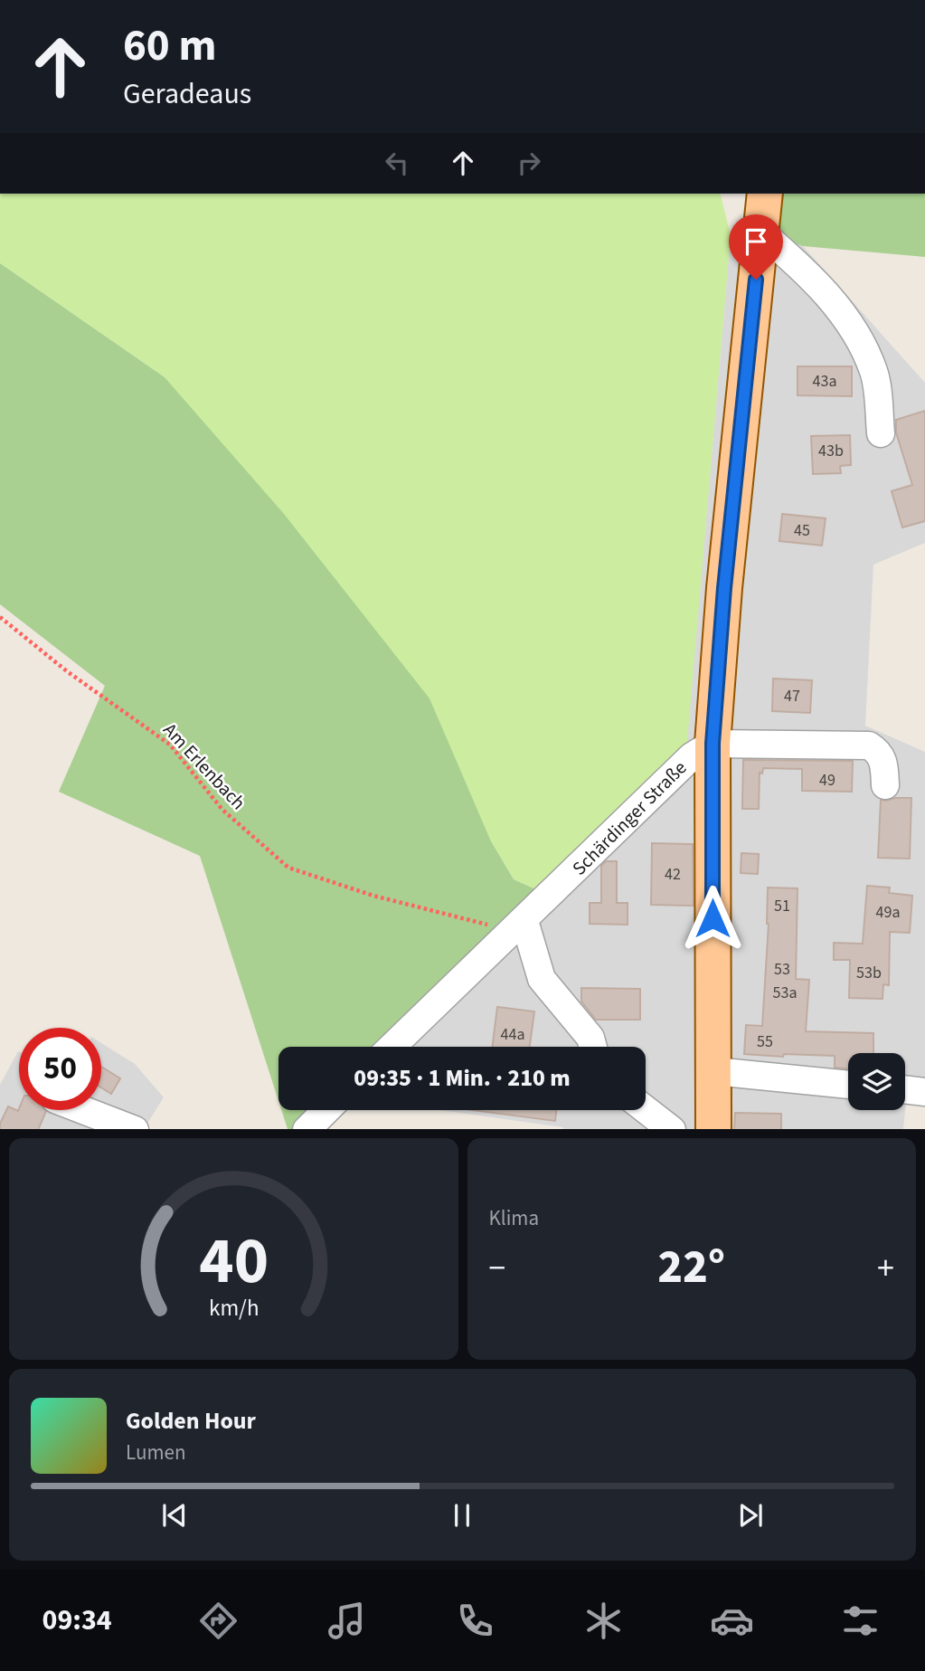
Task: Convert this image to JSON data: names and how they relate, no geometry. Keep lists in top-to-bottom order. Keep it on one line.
{"streets":{"main road":["Schärdinger Straße"],"path":["Am Erlenbach"]},"crossings":[["Am Erlenbach","Schärdinger Straße"]],"house_numbers":["43a","43b","45","47","49","42","51","49a","53","53b","53a","44a","55"],"page":{"turn":["60 m","Geradeaus"],"limit":"50","trip":"09:35 · 1 Min. · 210 m","tile":"Klima","heat":["−","22°","+"],"song":["Golden Hour","Lumen"],"tabs":"09:34","gauge":["40","km/h"]}}
